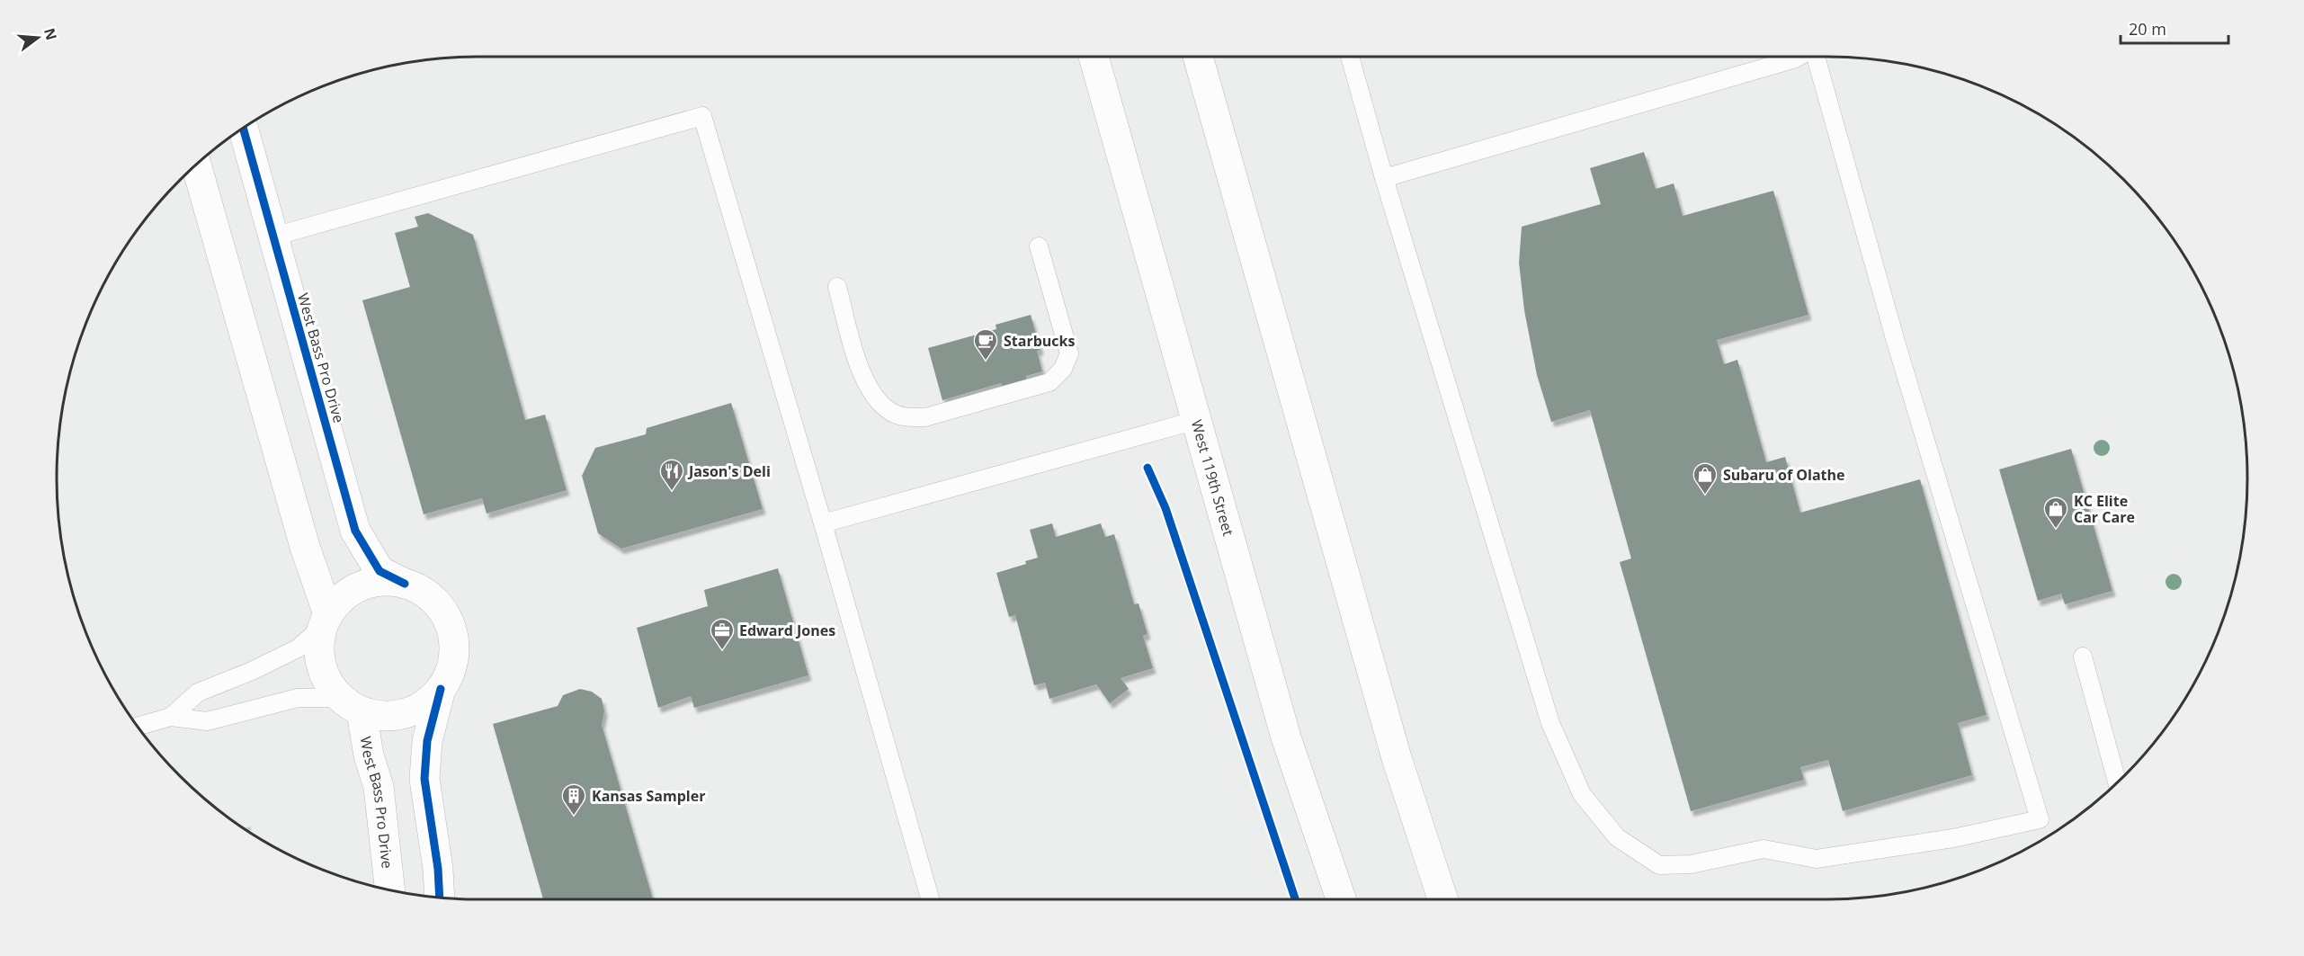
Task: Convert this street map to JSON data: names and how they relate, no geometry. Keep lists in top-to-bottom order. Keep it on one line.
{"streets":{"main road":["West Bass Pro Drive","West 119th Street"]},"places":{"cafe":["Starbucks"],"restaurant":["Jason's Deli"],"shop":["Subaru of Olathe","KC Elite Car Care"],"office":["Edward Jones"],"building":["Kansas Sampler"]},"scale_bar":"20 m","north":"right"}
